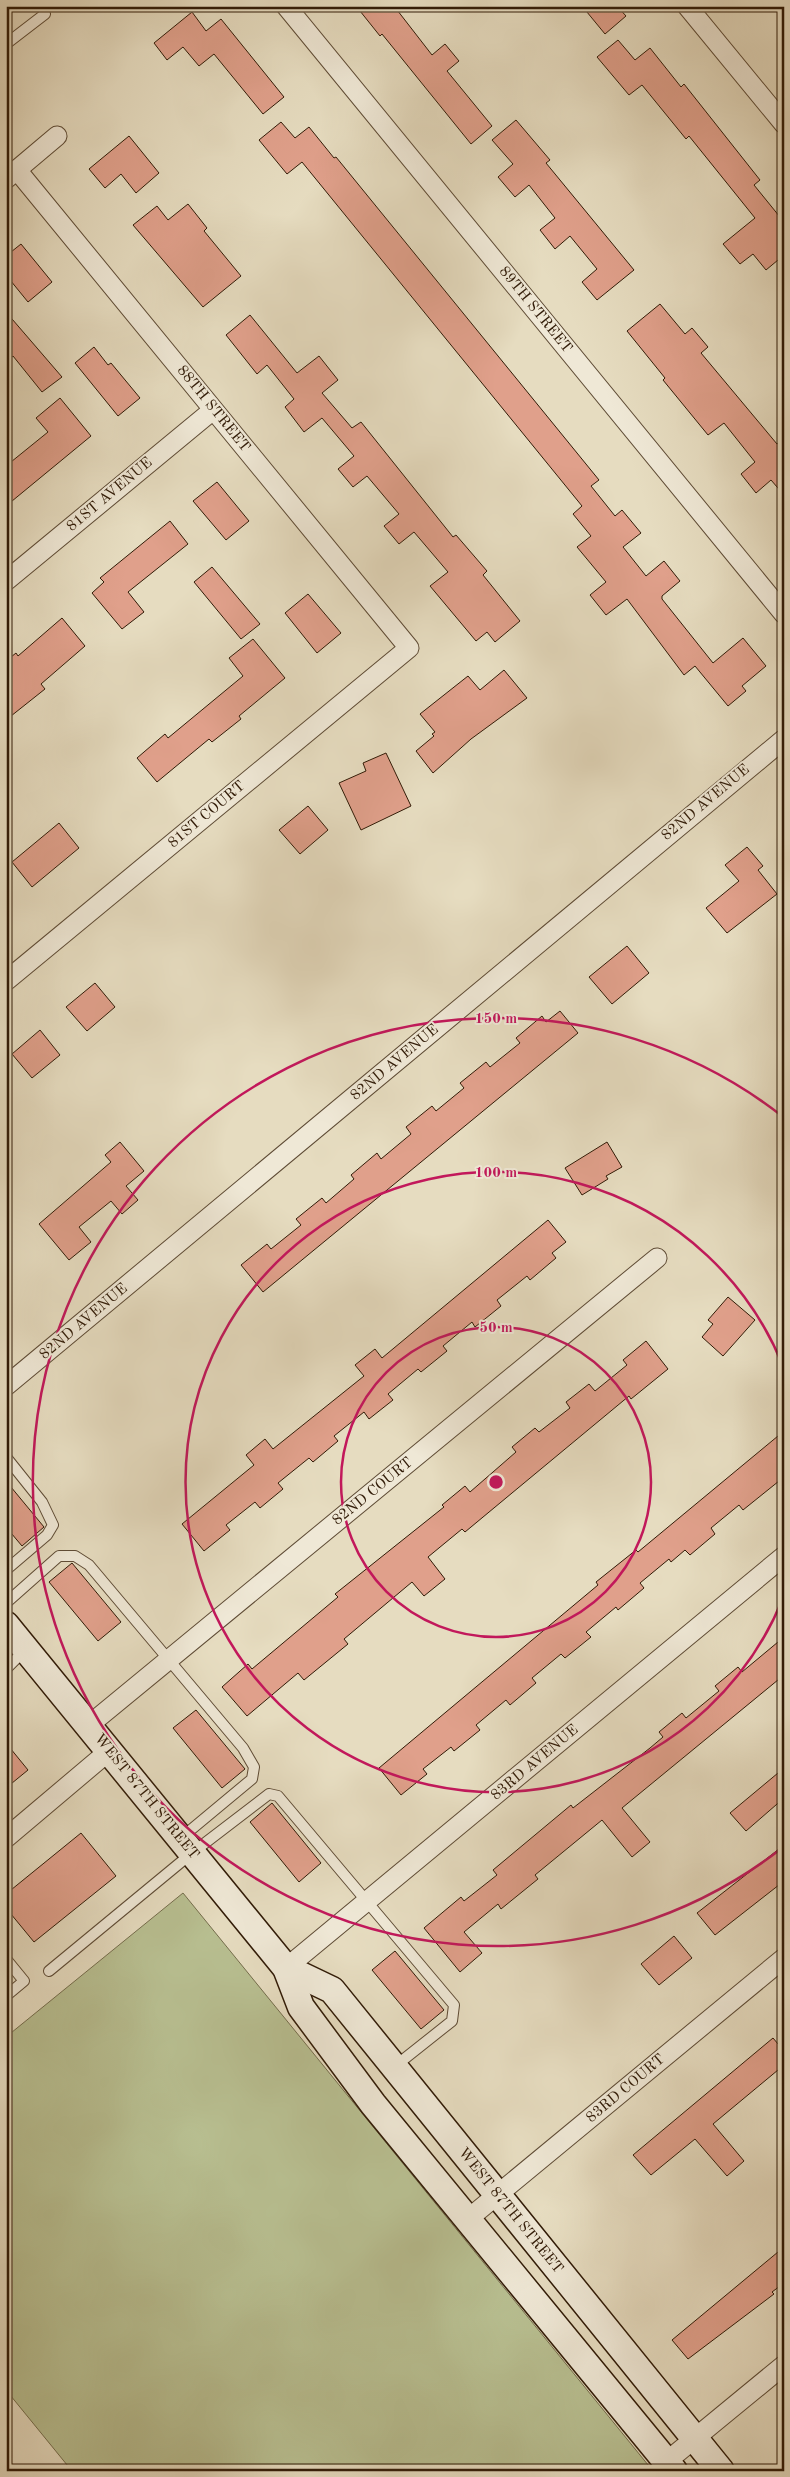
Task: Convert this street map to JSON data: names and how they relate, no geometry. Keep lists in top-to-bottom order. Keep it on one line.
{"streets":{"main road":["WEST 87TH STREET"],"street":["89TH STREET","88TH STREET","81ST AVENUE","82ND AVENUE","81ST COURT","82ND COURT","83RD AVENUE","83RD COURT"]},"crossings":[["88TH STREET","81ST AVENUE"],["88TH STREET","81ST COURT"],["82ND COURT","WEST 87TH STREET"],["83RD AVENUE","WEST 87TH STREET"],["WEST 87TH STREET","83RD COURT"]],"rings":["150 m","100 m","50 m"]}
